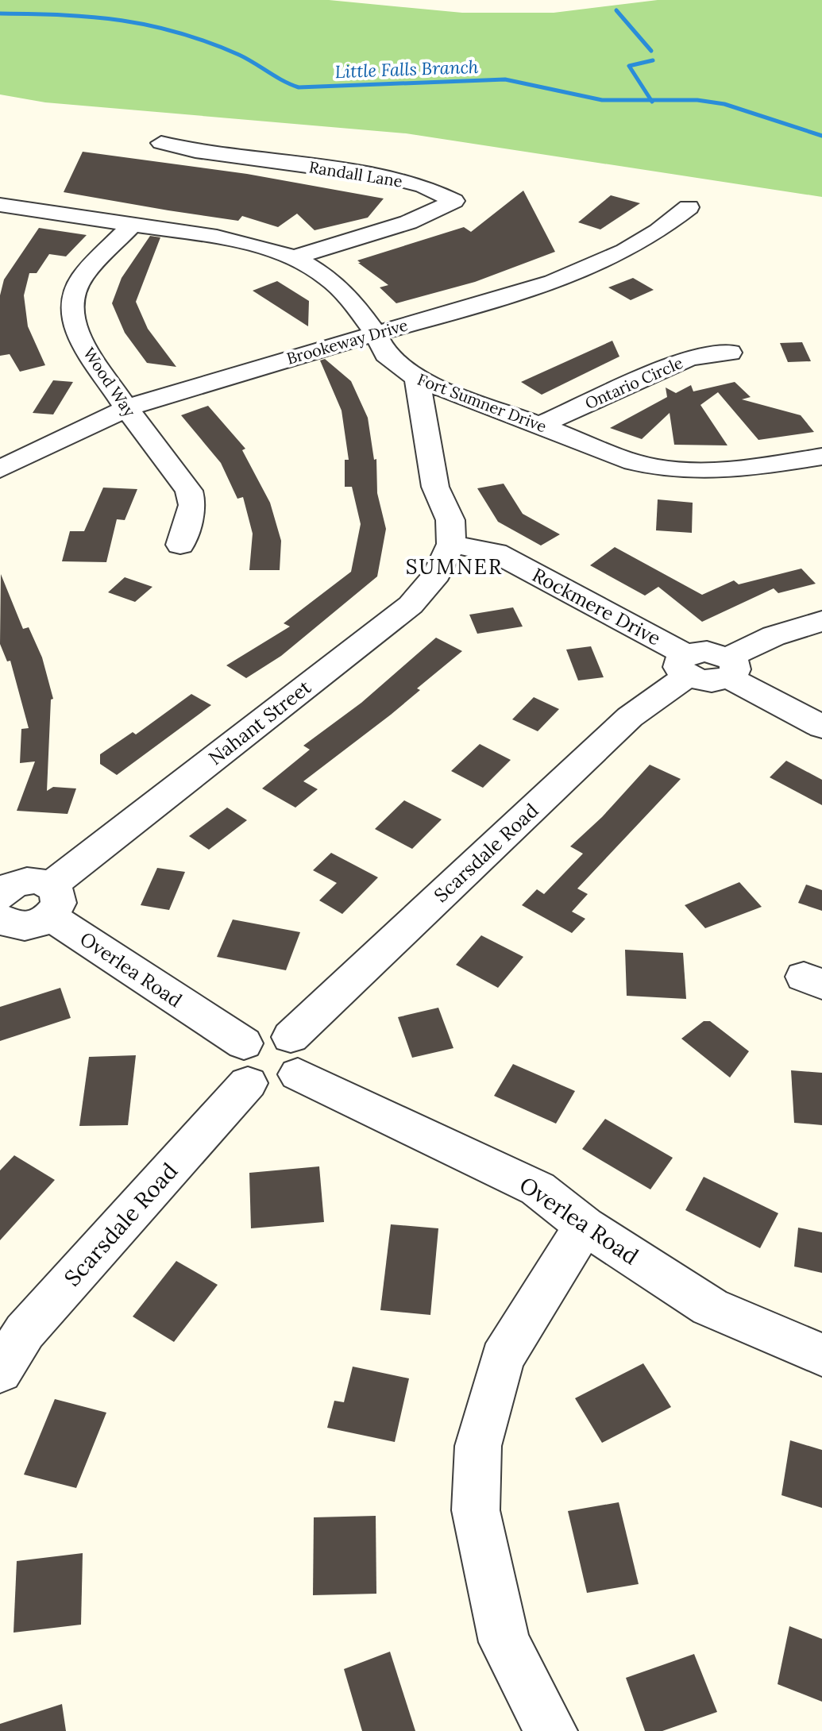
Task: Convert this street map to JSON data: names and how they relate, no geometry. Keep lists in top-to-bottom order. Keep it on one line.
{"streets":{"street":["Randall Lane","Brookeway Drive","Wood Way","Ontario Circle","Fort Sumner Drive","Rockmere Drive","Nahant Street","Scarsdale Road","Overlea Road"]},"crossings":[["Randall Lane","Fort Sumner Drive"],["Brookeway Drive","Wood Way"],["Brookeway Drive","Fort Sumner Drive"],["Wood Way","Fort Sumner Drive"],["Ontario Circle","Fort Sumner Drive"],["Rockmere Drive","Nahant Street"],["Rockmere Drive","Scarsdale Road"],["Nahant Street","Overlea Road"],["Scarsdale Road","Overlea Road"]],"districts":["SUMNER"],"water":["Little Falls Branch"]}
